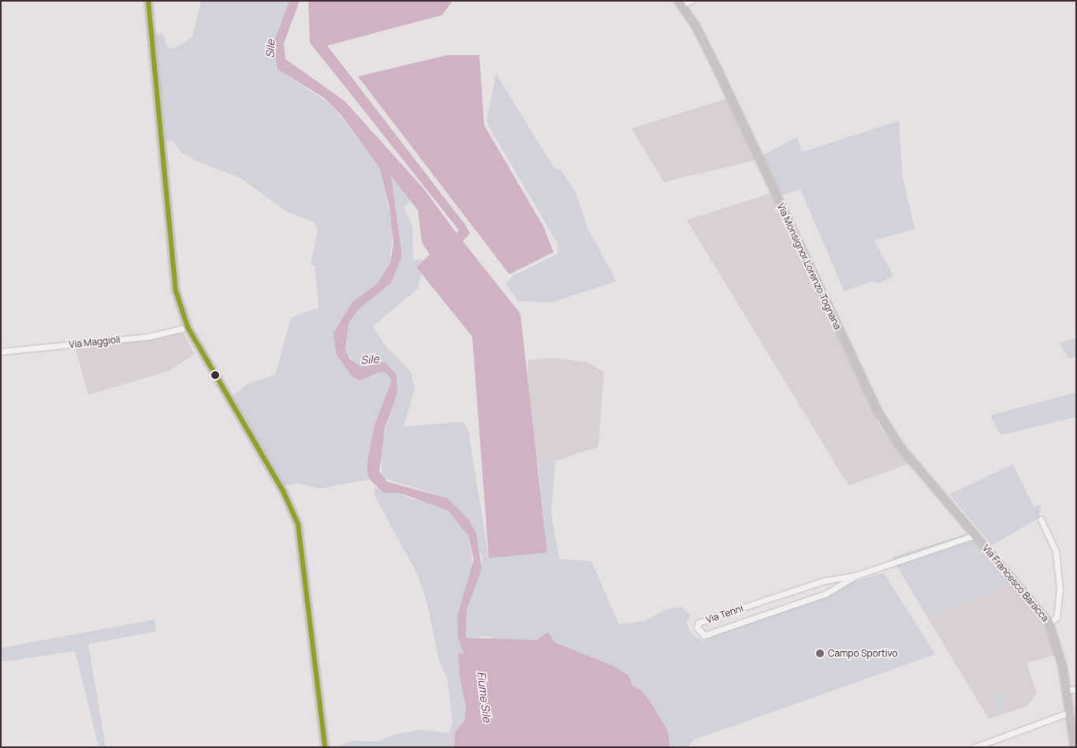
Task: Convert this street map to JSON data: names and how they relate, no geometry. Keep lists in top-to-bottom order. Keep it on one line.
{"streets":{"street":["Via Monsignor Lorenzo Tognana","Via Maggioli","Via Francesco Baracca","Via Tenni"]},"crossings":[["Via Monsignor Lorenzo Tognana","Via Francesco Baracca"],["Via Francesco Baracca","Via Tenni"]],"water":["Sile","Fiume Sile"],"places":["Campo Sportivo"]}
